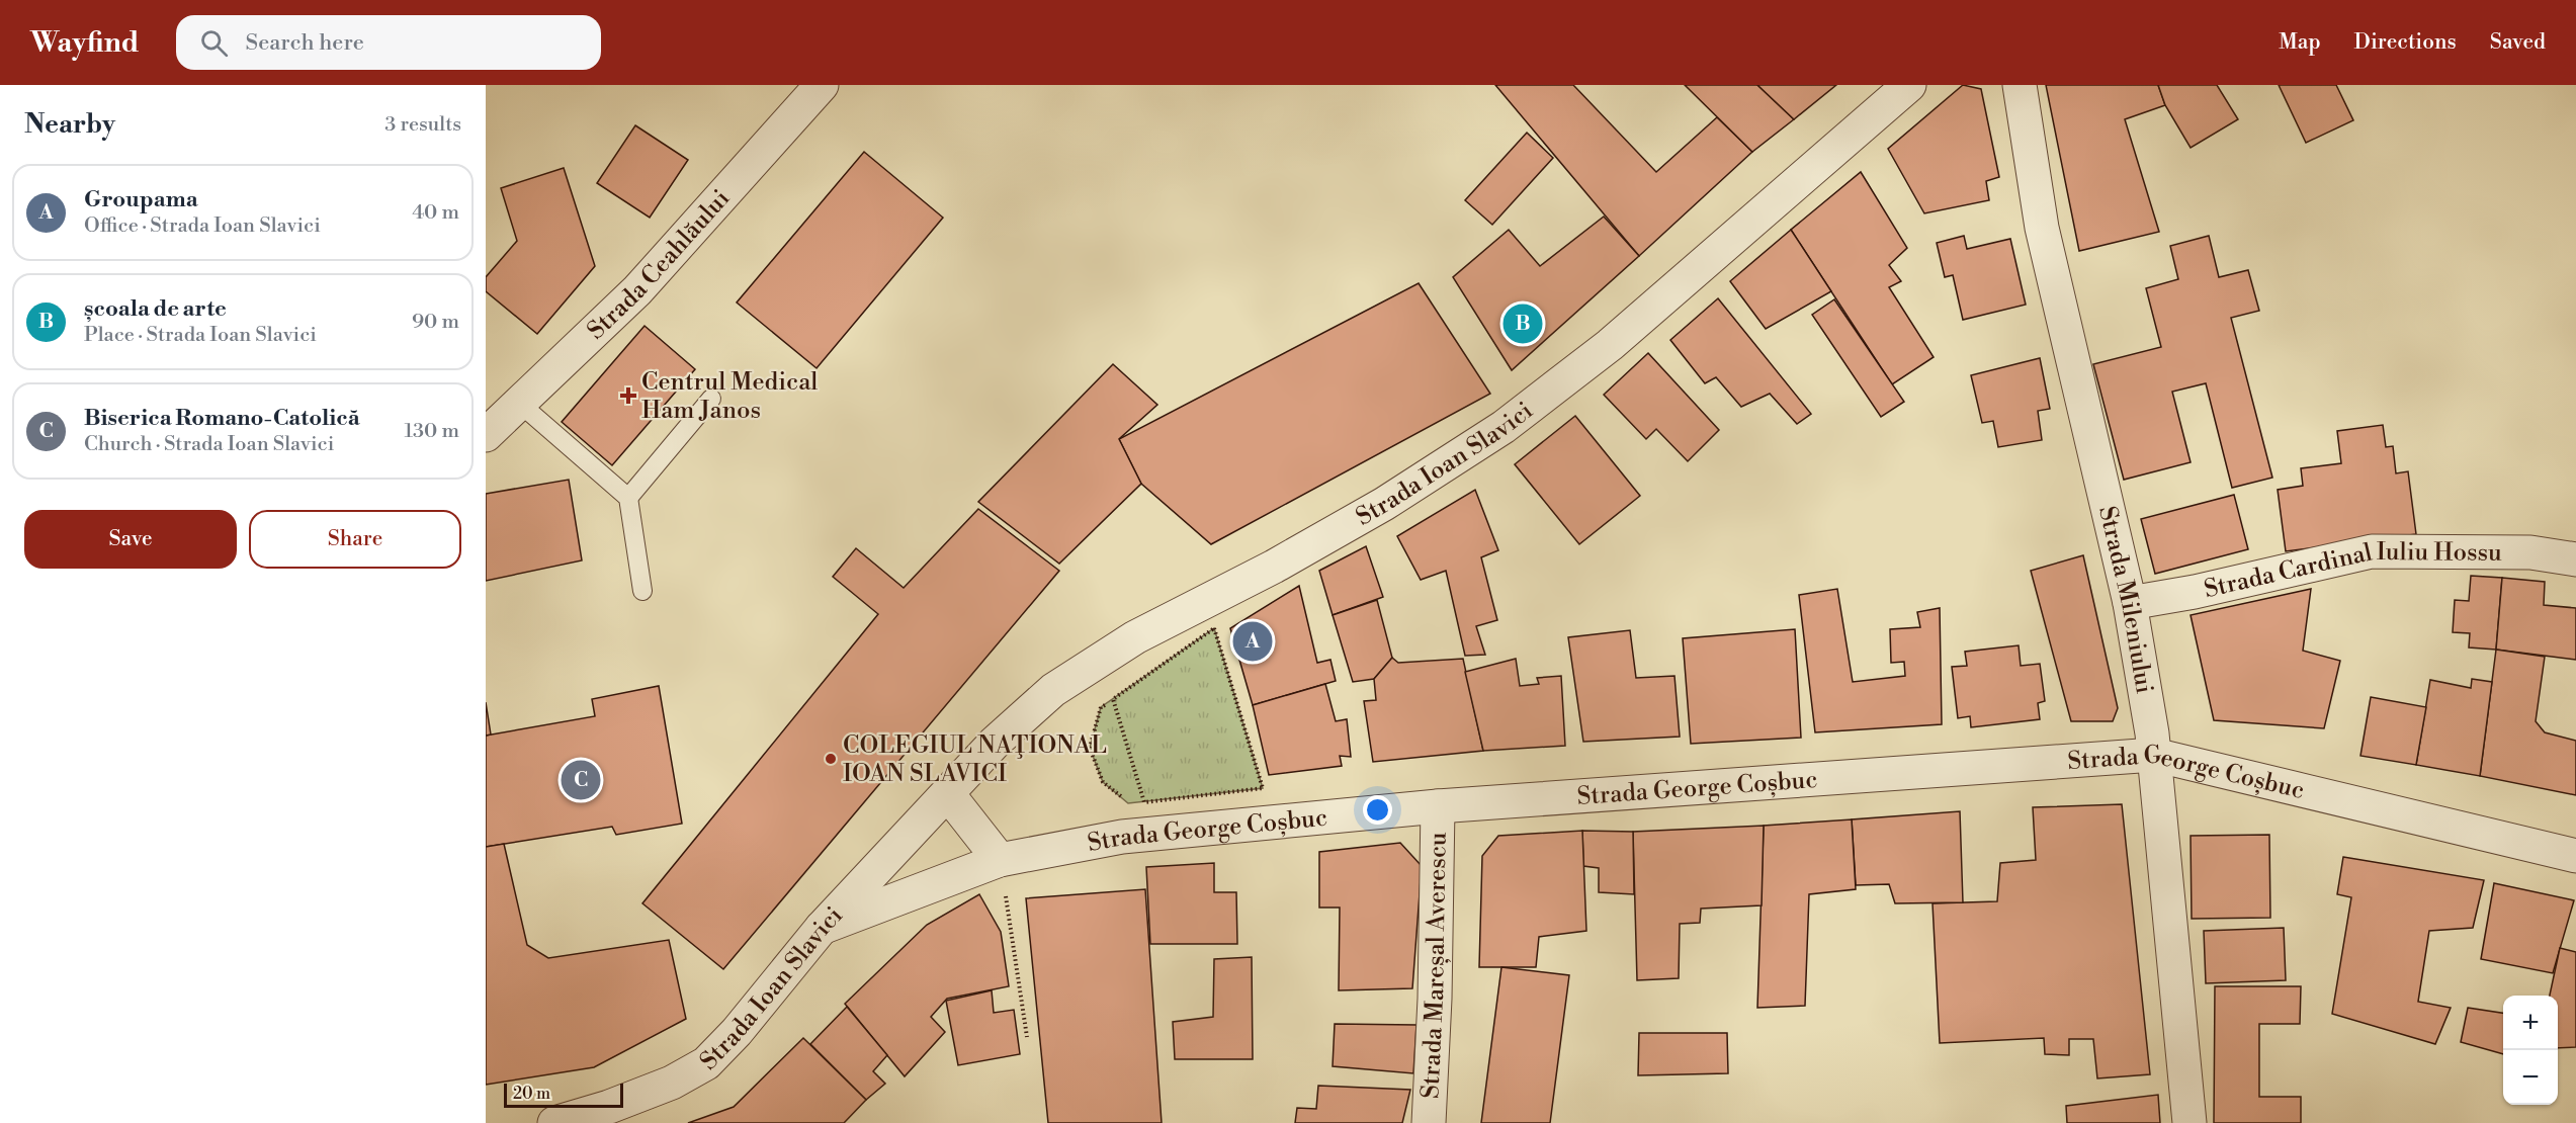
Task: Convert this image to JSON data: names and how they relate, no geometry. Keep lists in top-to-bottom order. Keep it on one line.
{"streets":{"street":["Strada Ceahlăului","Strada Ioan Slavici","Strada Cardinal Iuliu Hossu","Strada Mileniului","Strada George Coșbuc","Strada Mareșal Averescu"]},"crossings":[["Strada Ioan Slavici","Strada George Coșbuc"],["Strada Cardinal Iuliu Hossu","Strada Mileniului"],["Strada Mileniului","Strada George Coșbuc"],["Strada George Coșbuc","Strada Mareșal Averescu"]],"places":{"health":["Centrul Medical Ham Janos"],"other":["COLEGIUL NAŢIONAL IOAN SLAVICI"]},"scale_bar":"20 m","page":{"header":"Wayfind","search":"Search here","nav":["Map","Directions","Saved"],"heading":["Nearby","3 results"],"list":[{"mark":"A","name":"Groupama","note":"Office · Strada Ioan Slavici","value":"40 m"},{"mark":"B","name":"școala de arte","note":"Place · Strada Ioan Slavici","value":"90 m"},{"mark":"C","name":"Biserica Romano-Catolică","note":"Church · Strada Ioan Slavici","value":"130 m"}],"pins":["B","A","C"],"buttons":["Save","Share"],"map_buttons":["+","−"],"scale":"20 m"}}
